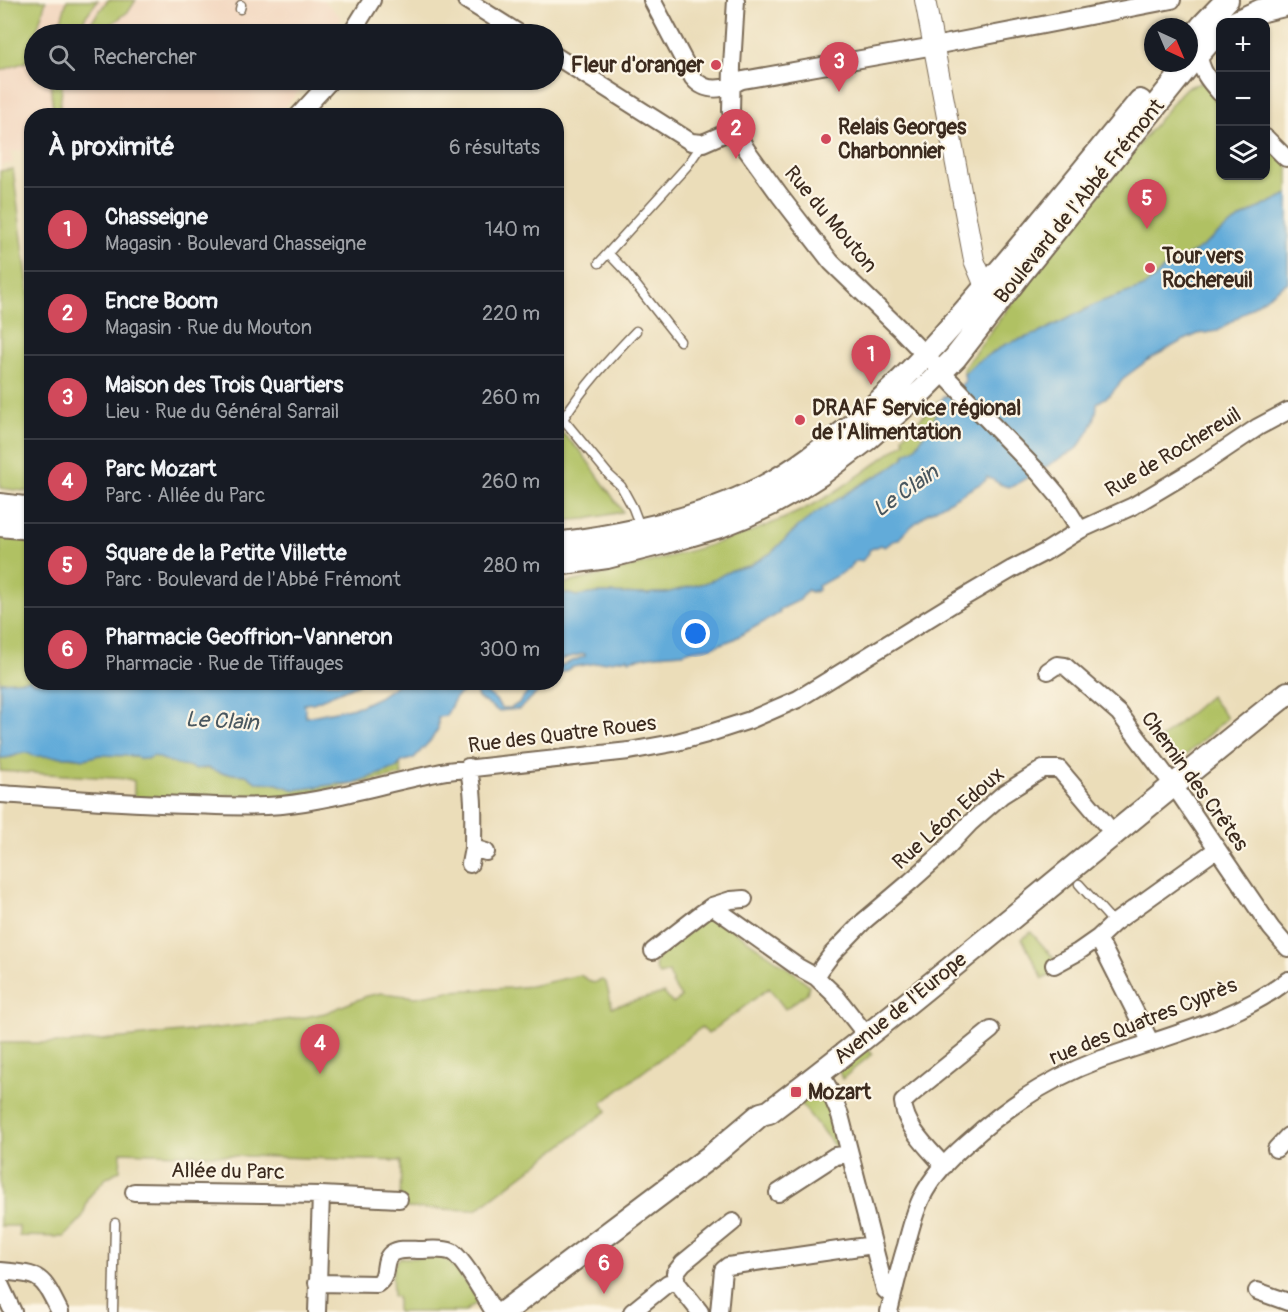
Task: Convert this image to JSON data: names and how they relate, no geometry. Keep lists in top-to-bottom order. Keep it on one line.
{"streets":{"main road":["Boulevard de l'Abbé Frémont","Avenue de l'Europe"],"street":["Rue du Mouton","Rue de Rochereuil","Rue des Quatre Roues","Chemin des Crêtes","Rue Léon Edoux","rue des Quatres Cyprès","Allée du Parc"]},"crossings":[["Boulevard de l'Abbé Frémont","Rue du Mouton"],["Rue du Mouton","Rue de Rochereuil"],["Rue du Mouton","Rue des Quatre Roues"],["Rue de Rochereuil","Rue des Quatre Roues"],["Chemin des Crêtes","Avenue de l'Europe"],["Rue Léon Edoux","Avenue de l'Europe"]],"water":["Le Clain"],"places":{"other":["Fleur d'oranger","Relais Georges Charbonnier","Tour vers Rochereuil","DRAAF Service régional de l'Alimentation"],"transit":["Mozart"]},"north":"bottom right","page":{"map_buttons":["+","−"],"search":"Rechercher","pins":["3","2","5","1","4","6"],"heading":["À proximité","6 résultats"],"list":[{"mark":"1","name":"Chasseigne","note":"Magasin · Boulevard Chasseigne","value":"140 m"},{"mark":"2","name":"Encre Boom","note":"Magasin · Rue du Mouton","value":"220 m"},{"mark":"3","name":"Maison des Trois Quartiers","note":"Lieu · Rue du Général Sarrail","value":"260 m"},{"mark":"4","name":"Parc Mozart","note":"Parc · Allée du Parc","value":"260 m"},{"mark":"5","name":"Square de la Petite Villette","note":"Parc · Boulevard de l'Abbé Frémont","value":"280 m"},{"mark":"6","name":"Pharmacie Geoffrion-Vanneron","note":"Pharmacie · Rue de Tiffauges","value":"300 m"}]}}
